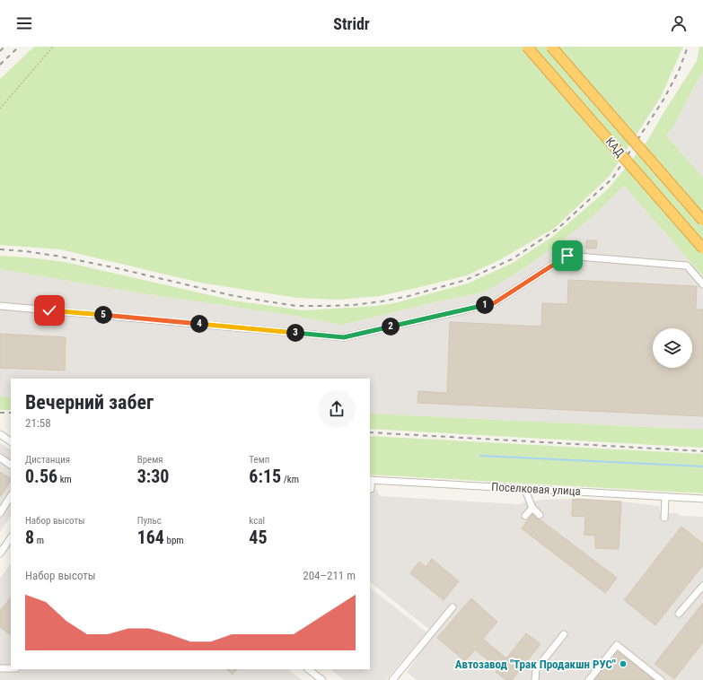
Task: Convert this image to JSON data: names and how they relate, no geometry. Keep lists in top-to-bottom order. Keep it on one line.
{"streets":{"highway":["КАД"],"street":["Поселковая улица"]},"places":["Автозавод \"Трак Продакшн РУС\""],"page":{"header":"Stridr","pins":["1","5","4","2","3"],"heading":["Вечерний забег","21:58"],"stats":[["Дистанция","0.56 km"],["Время","3:30"],["Темп","6:15 /km"],["Набор высоты","8 m"],["Пульс","164 bpm"],["kcal","45"]],"chart":["Набор высоты","204–211 m"]}}
